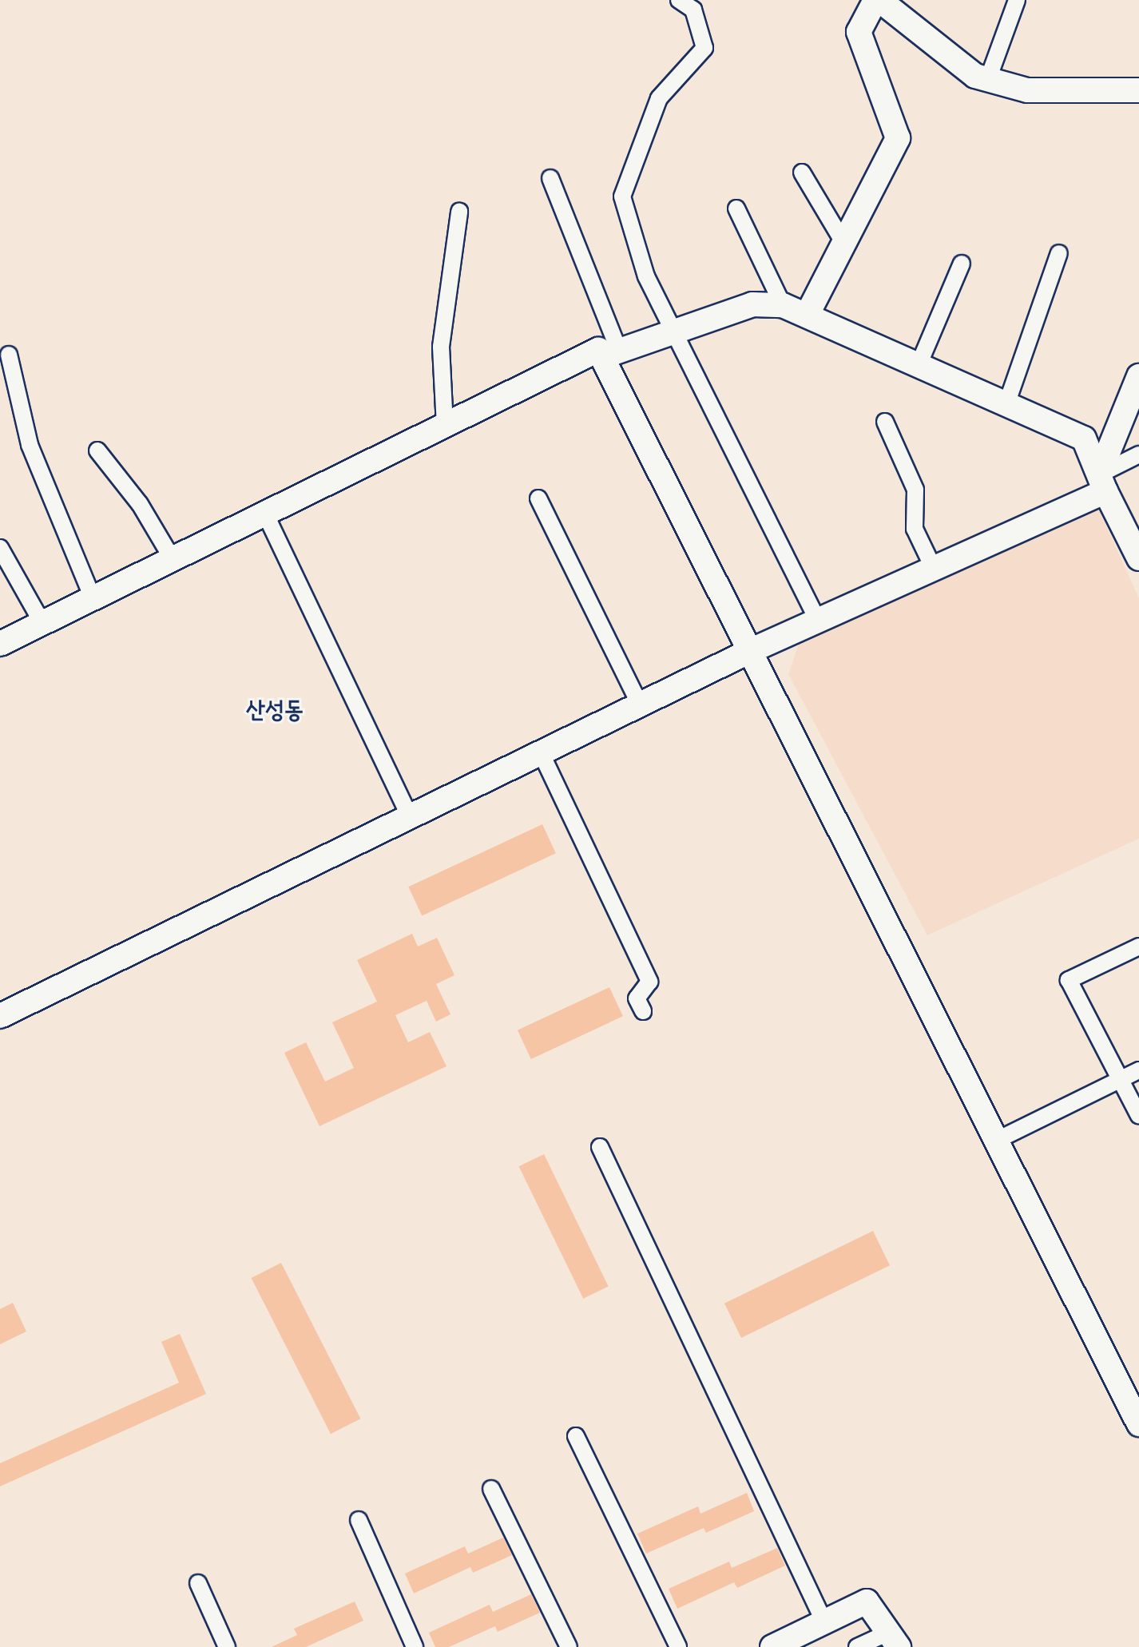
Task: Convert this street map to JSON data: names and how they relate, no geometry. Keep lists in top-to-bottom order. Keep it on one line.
{"districts":["산성동"]}
